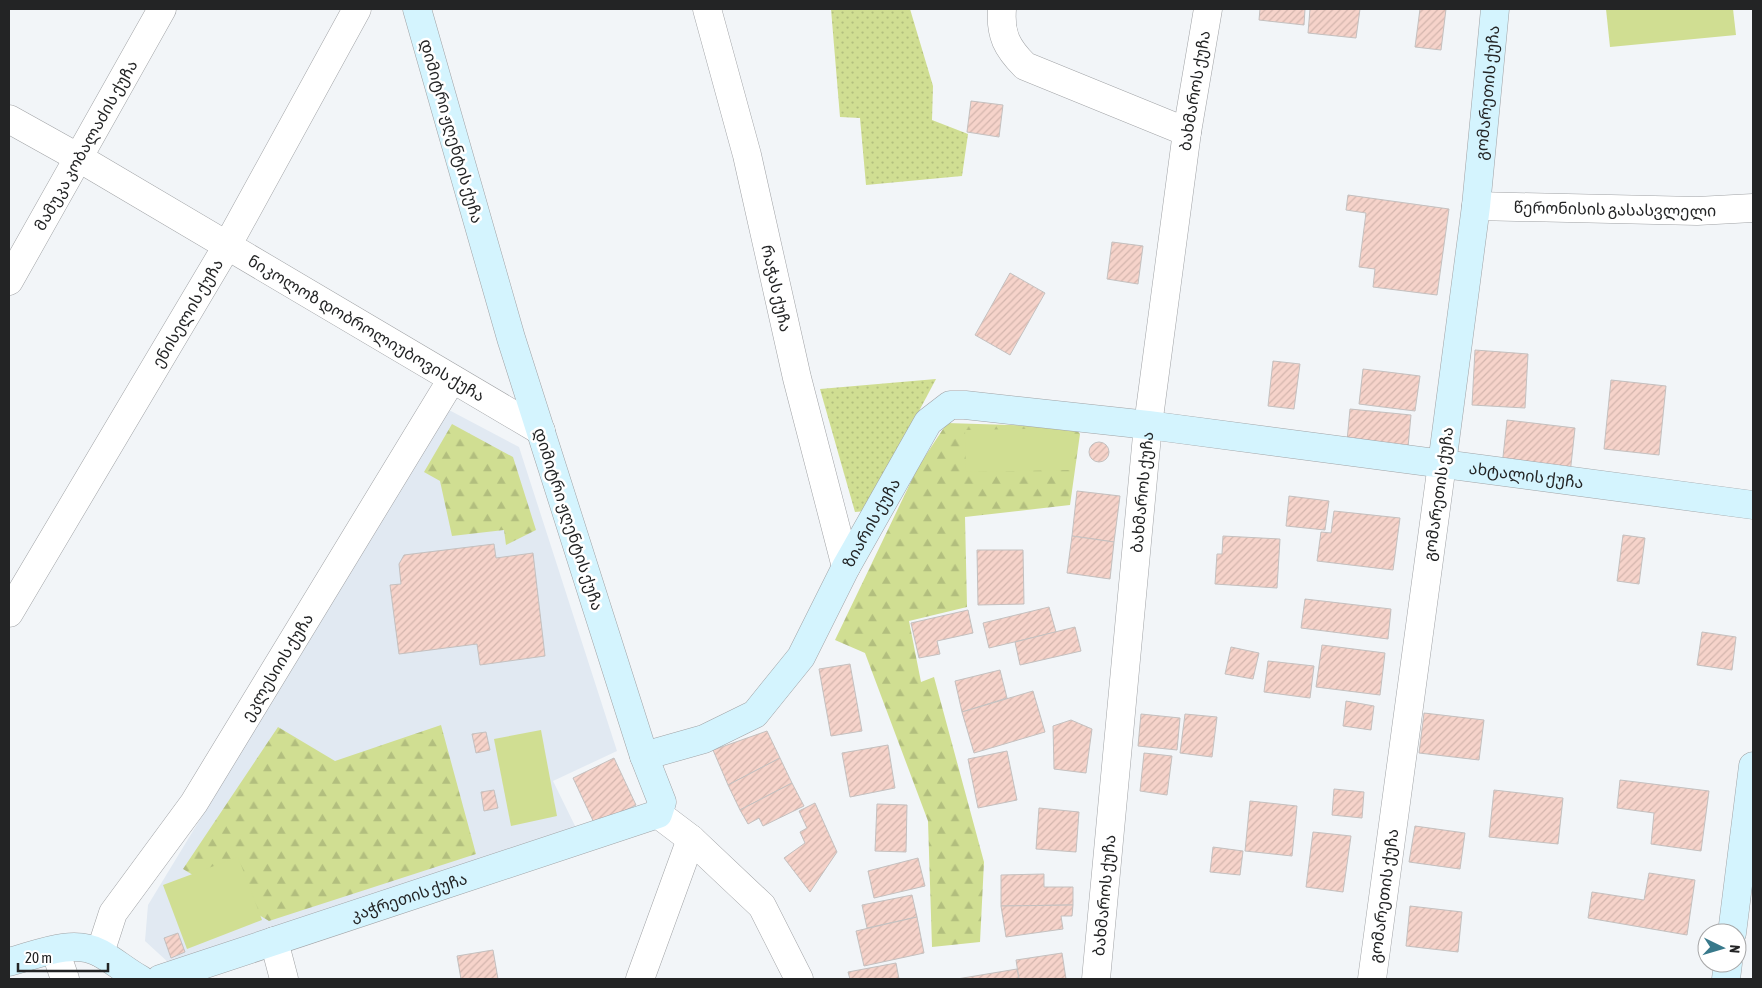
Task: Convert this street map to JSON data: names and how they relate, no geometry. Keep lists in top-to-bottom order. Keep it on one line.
{"streets":{"street":["ბახმაროს ქუჩა","გომარეთის ქუჩა","დიმიტრი ჟღენტის ქუჩა","მამუკა კობალაძის ქუჩა","წერონისის გასასვლელი","რაჭას ქუჩა","ენისელის ქუჩა","ნიკოლოზ დობროლიუბოვის ქუჩა","ახტალის ქუჩა","ზიარის ქუჩა","ეკლესიის ქუჩა","კაჭრეთის ქუჩა"]},"crossings":[["ბახმაროს ქუჩა","ახტალის ქუჩა"],["ბახმაროს ქუჩა","ზიარის ქუჩა"],["გომარეთის ქუჩა","წერონისის გასასვლელი"],["გომარეთის ქუჩა","ახტალის ქუჩა"],["დიმიტრი ჟღენტის ქუჩა","ნიკოლოზ დობროლიუბოვის ქუჩა"],["დიმიტრი ჟღენტის ქუჩა","ზიარის ქუჩა"],["დიმიტრი ჟღენტის ქუჩა","კაჭრეთის ქუჩა"],["მამუკა კობალაძის ქუჩა","ნიკოლოზ დობროლიუბოვის ქუჩა"],["რაჭას ქუჩა","ზიარის ქუჩა"],["ენისელის ქუჩა","ნიკოლოზ დობროლიუბოვის ქუჩა"],["ნიკოლოზ დობროლიუბოვის ქუჩა","ეკლესიის ქუჩა"],["ახტალის ქუჩა","ზიარის ქუჩა"]],"scale_bar":"20 m","north":"right"}
